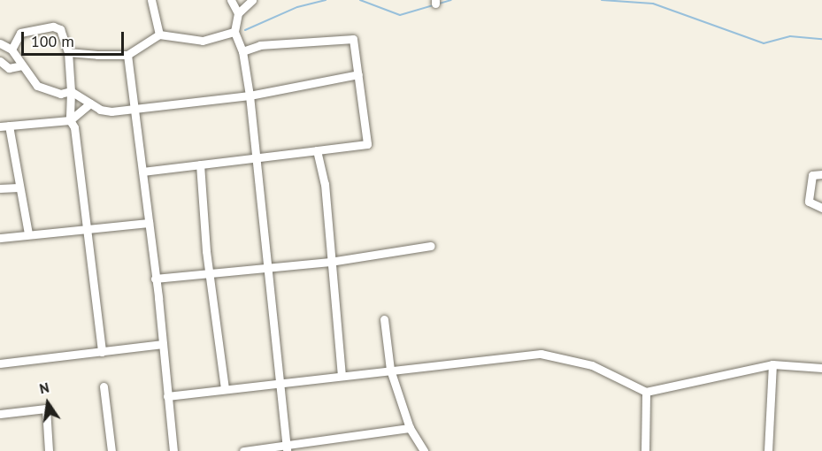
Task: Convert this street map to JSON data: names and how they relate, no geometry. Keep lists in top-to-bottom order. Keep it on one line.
{"scale_bar":"100 m","north":"top"}
